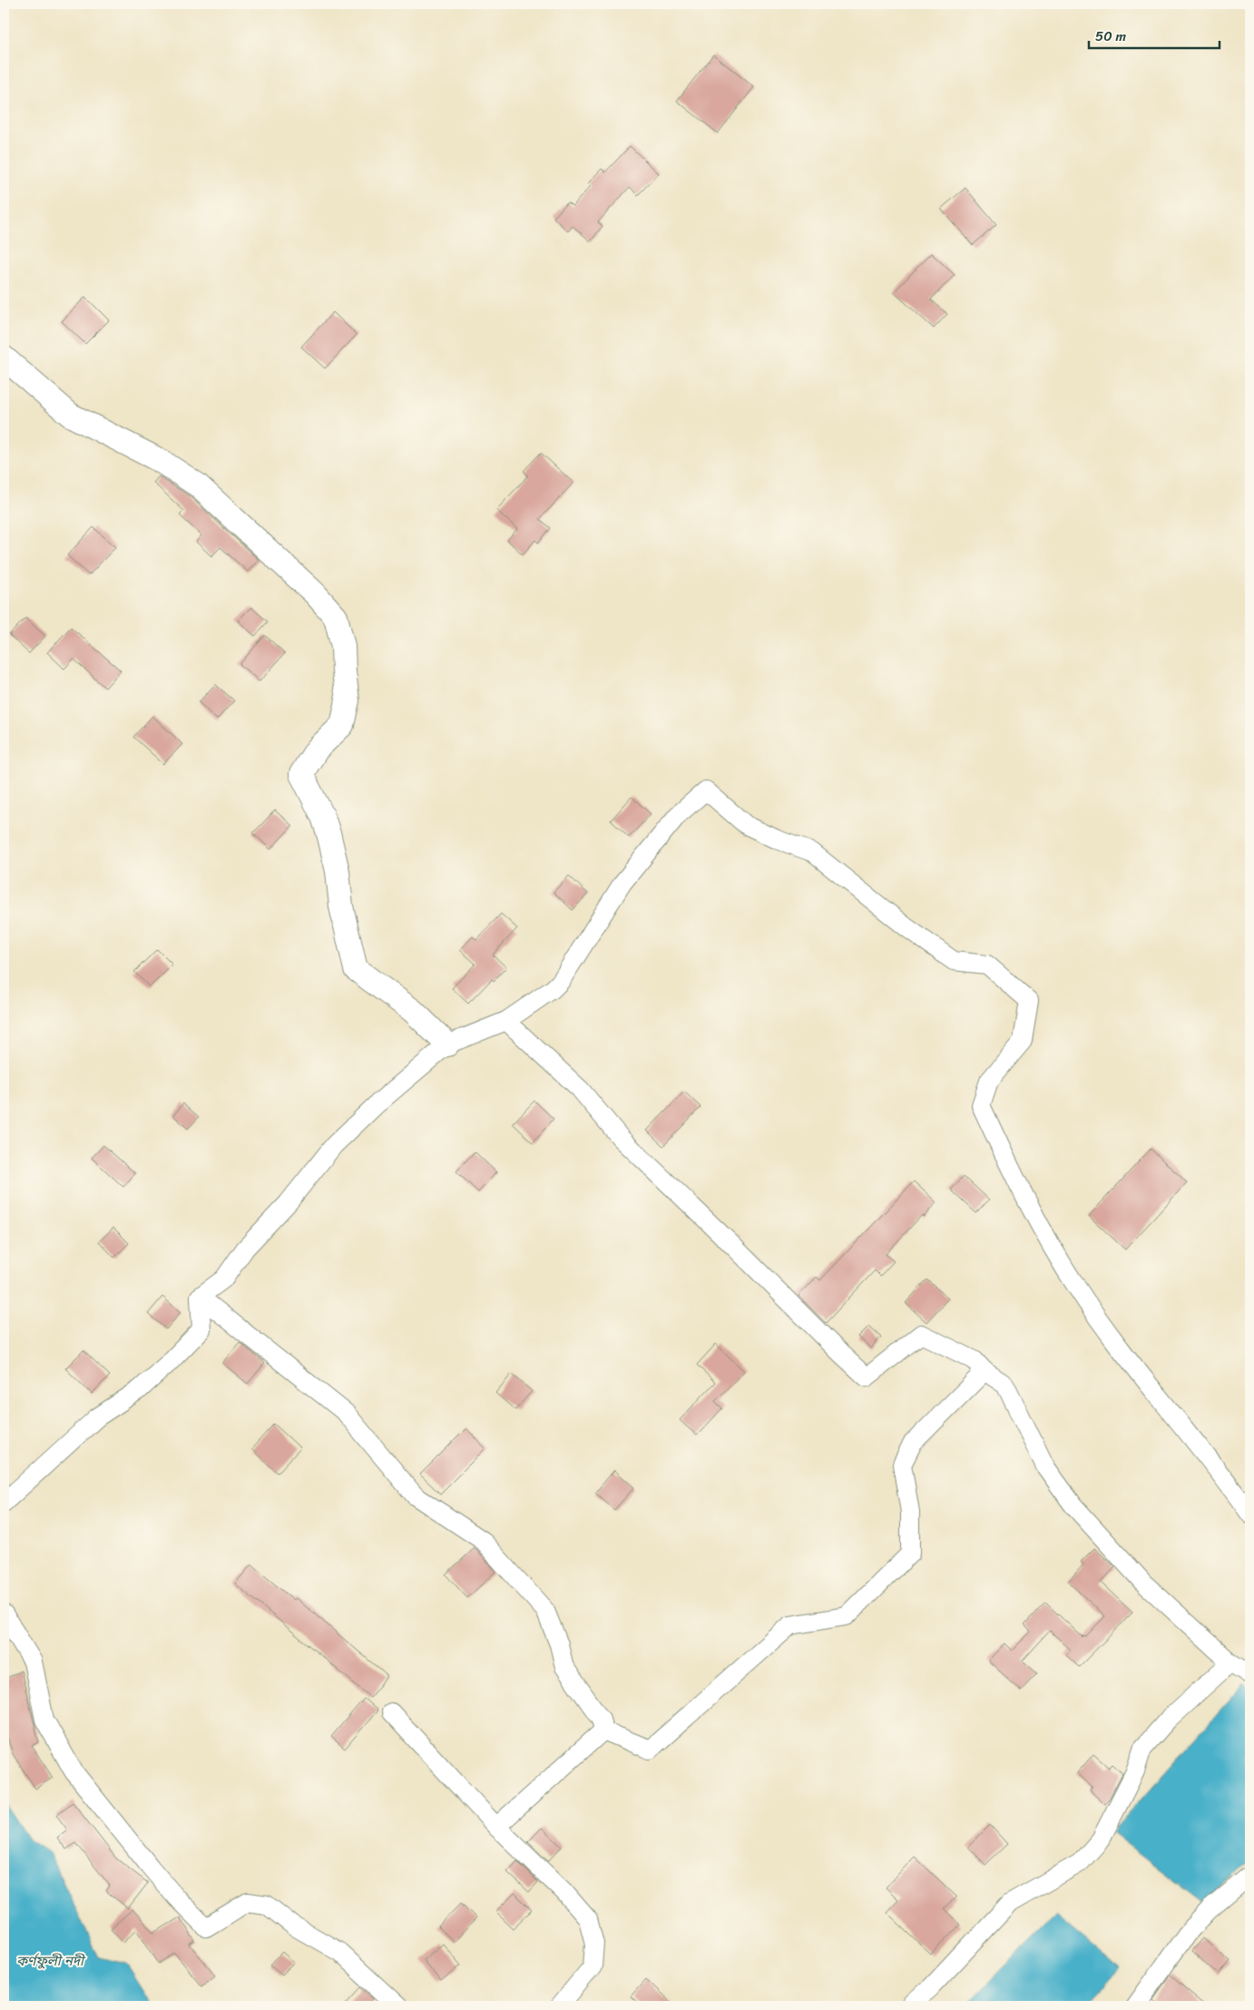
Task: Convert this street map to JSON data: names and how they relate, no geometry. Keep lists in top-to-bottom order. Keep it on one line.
{"water":["কর্ণফুলী নদী"],"scale_bar":"50 m"}
